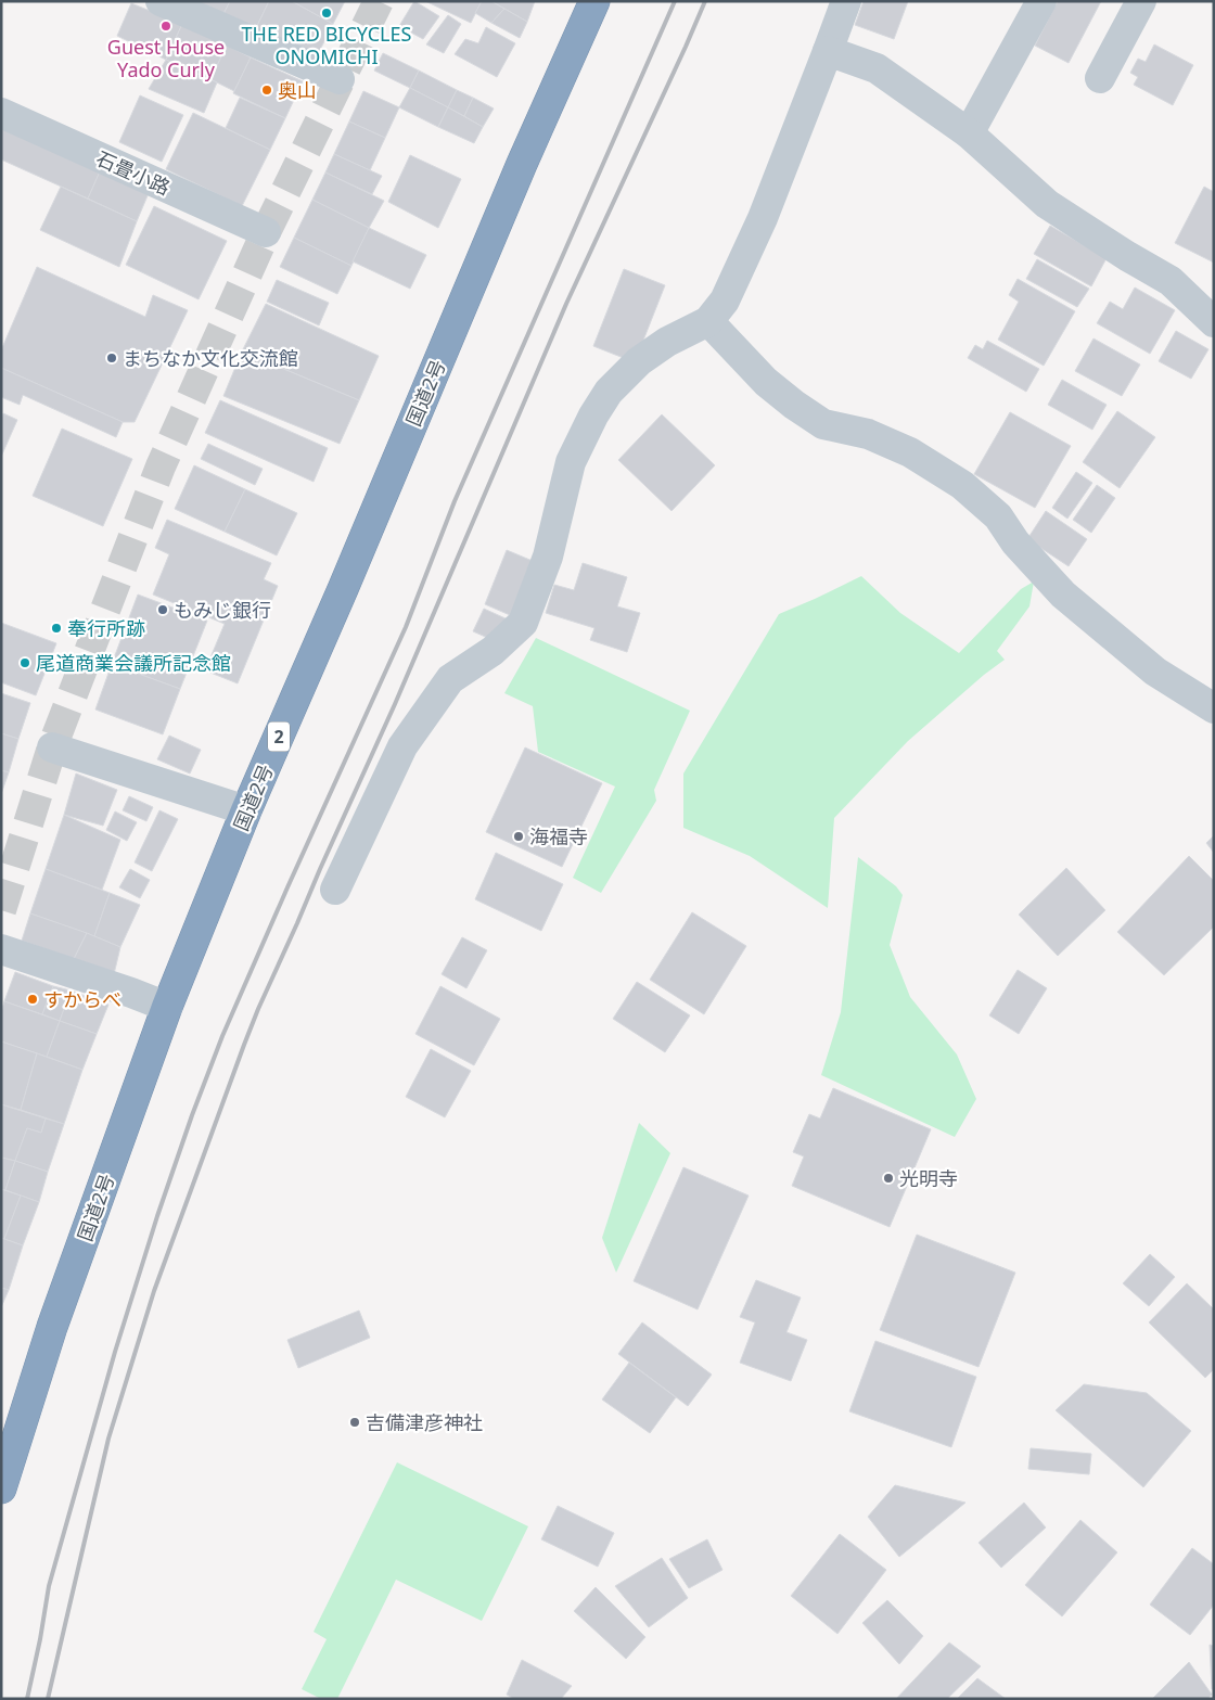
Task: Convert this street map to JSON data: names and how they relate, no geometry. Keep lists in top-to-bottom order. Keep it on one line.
{"streets":{"highway":["国道2号","2"],"street":["石畳小路"]},"places":["THE RED BICYCLES ONOMICHI","Guest House Yado Curly","奥山","まちなか文化交流館","もみじ銀行","奉行所跡","尾道商業会議所記念館","海福寺","すからべ","光明寺","吉備津彦神社"]}
